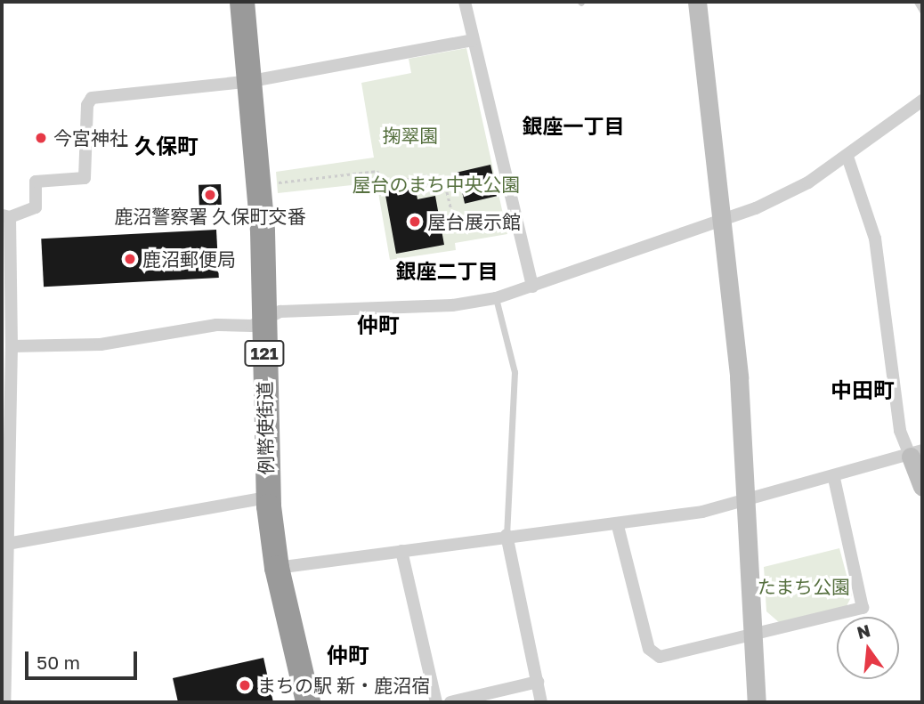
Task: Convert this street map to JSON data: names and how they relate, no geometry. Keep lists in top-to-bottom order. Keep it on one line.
{"streets":{"highway":["121","例幣使街道"]},"districts":["銀座一丁目","久保町","銀座二丁目","仲町","中田町","仲町"],"parks":["掬翠園","屋台のまち中央公園","たまち公園"],"places":["今宮神社","鹿沼警察署 久保町交番","屋台展示館","鹿沼郵便局","まちの駅 新・鹿沼宿"],"scale_bar":"50 m","north":"top"}
